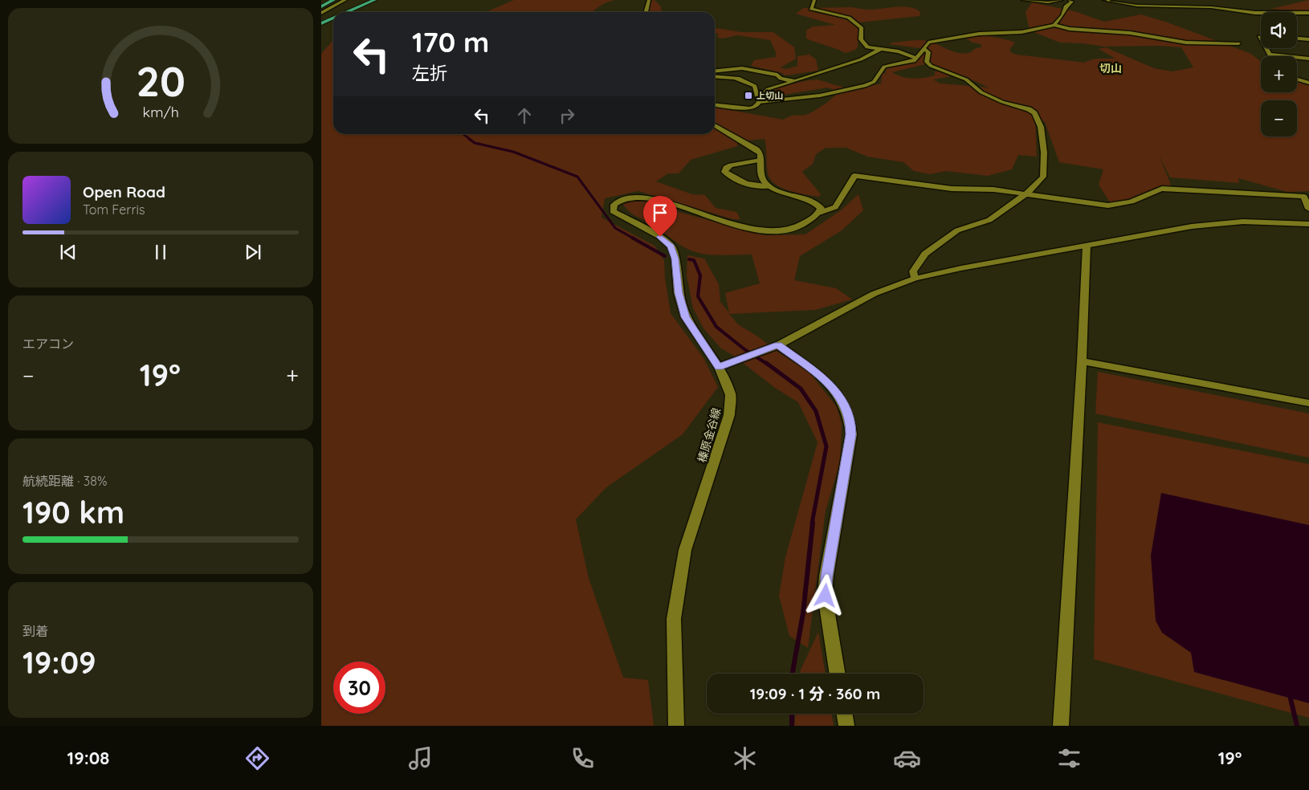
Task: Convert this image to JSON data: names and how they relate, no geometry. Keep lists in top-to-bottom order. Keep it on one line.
{"streets":{"street":["榛原金谷線"]},"districts":["切山"],"places":{"transit":["上切山"]},"page":{"map_buttons":["+","−"],"turn":["170 m","左折"],"song":["Open Road","Tom Ferris"],"tile":["エアコン",["航続距離 · 38%","190 km"],["到着","19:09"]],"heat":["−","19°","+"],"limit":"30","trip":"19:09 · 1 分 · 360 m","tabs":["19:08","19°"],"gauge":["20","km/h"]}}
